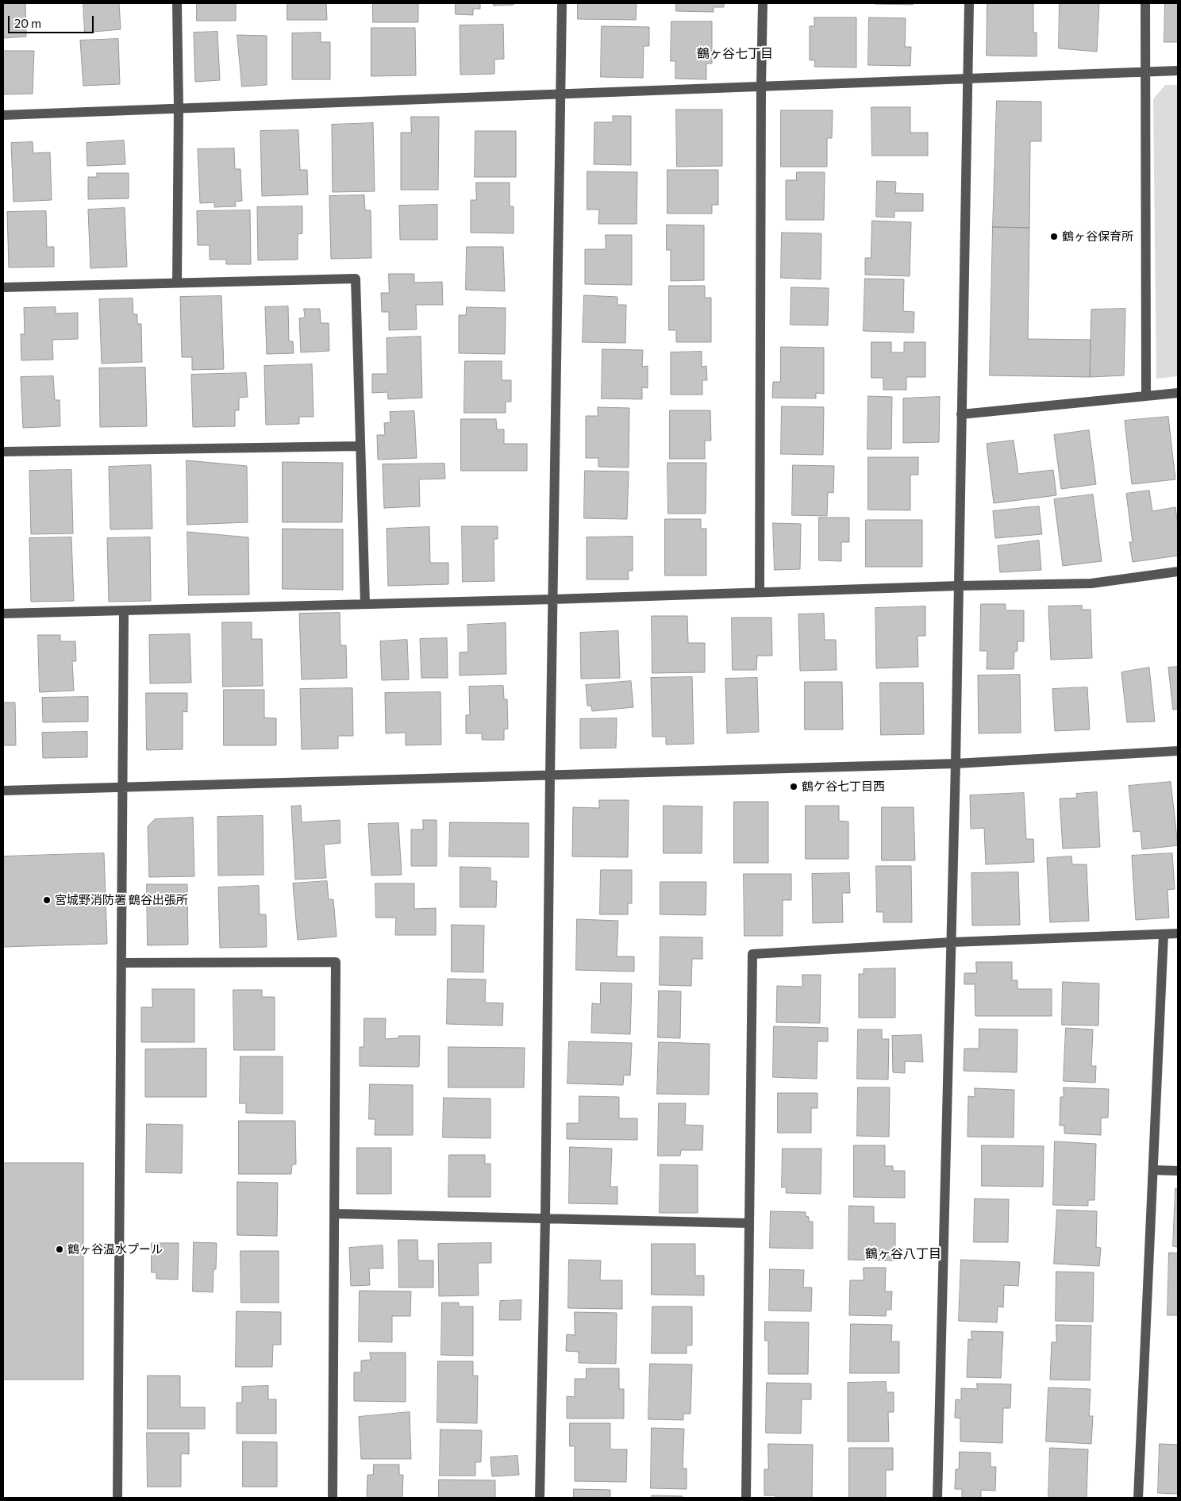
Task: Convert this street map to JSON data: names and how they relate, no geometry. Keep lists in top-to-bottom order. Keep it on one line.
{"districts":["鶴ヶ谷七丁目","鶴ヶ谷八丁目"],"places":["鶴ヶ谷保育所","鶴ケ谷七丁目西","宮城野消防署 鶴谷出張所","鶴ヶ谷温水プール"],"scale_bar":"20 m"}
